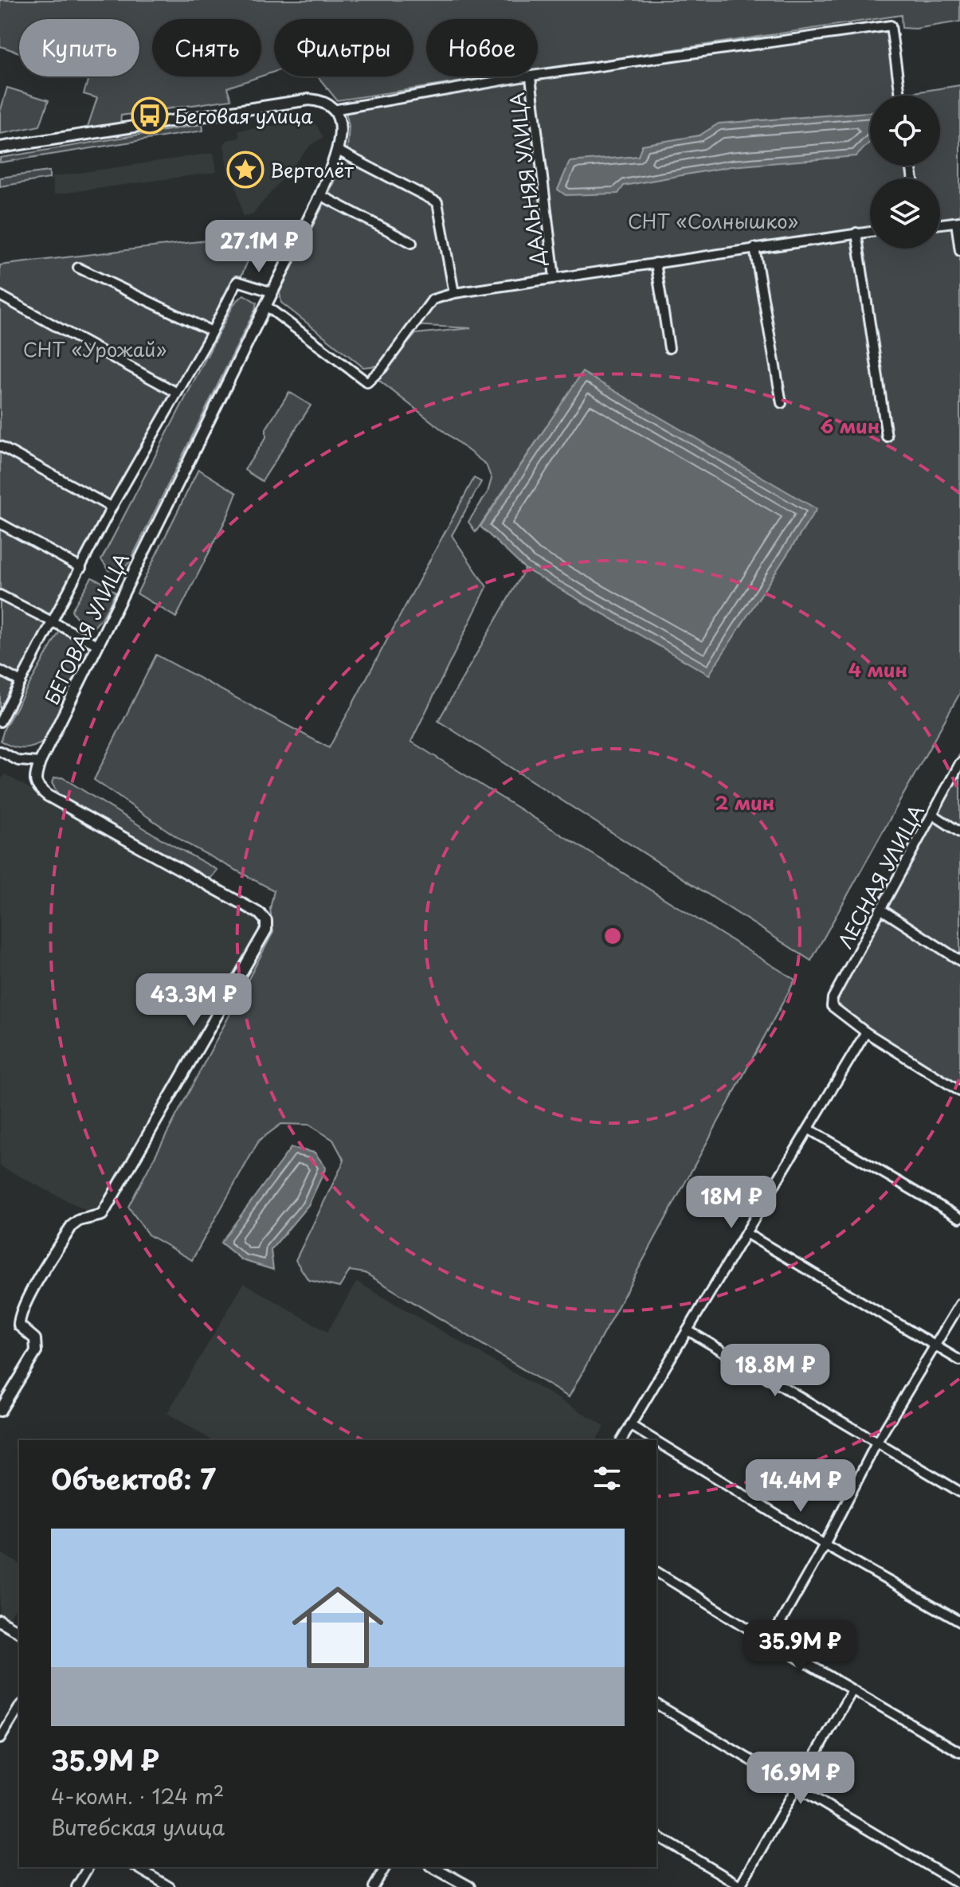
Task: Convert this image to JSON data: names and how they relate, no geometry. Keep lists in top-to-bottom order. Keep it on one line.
{"streets":{"street":["ДАЛЬНЯЯ УЛИЦА","БЕГОВАЯ УЛИЦА","ЛЕСНАЯ УЛИЦА"]},"parks":["СНТ «Солнышко»","СНТ «Урожай»"],"places":{"bus stop":["Беговая улица"],"place":["Вертолёт"]},"page":{"chip":["Купить","Снять","Фильтры","Новое"],"price":["27.1M ₽","43.3M ₽","18M ₽","18.8M ₽","14.4M ₽","35.9M ₽","16.9M ₽"],"heading":"Объектов: 7","list":[{"name":"35.9M ₽","note":"4-комн. · 124 m² · Витебская улица"}]},"rings":["6 мин","4 мин","2 мин"]}
